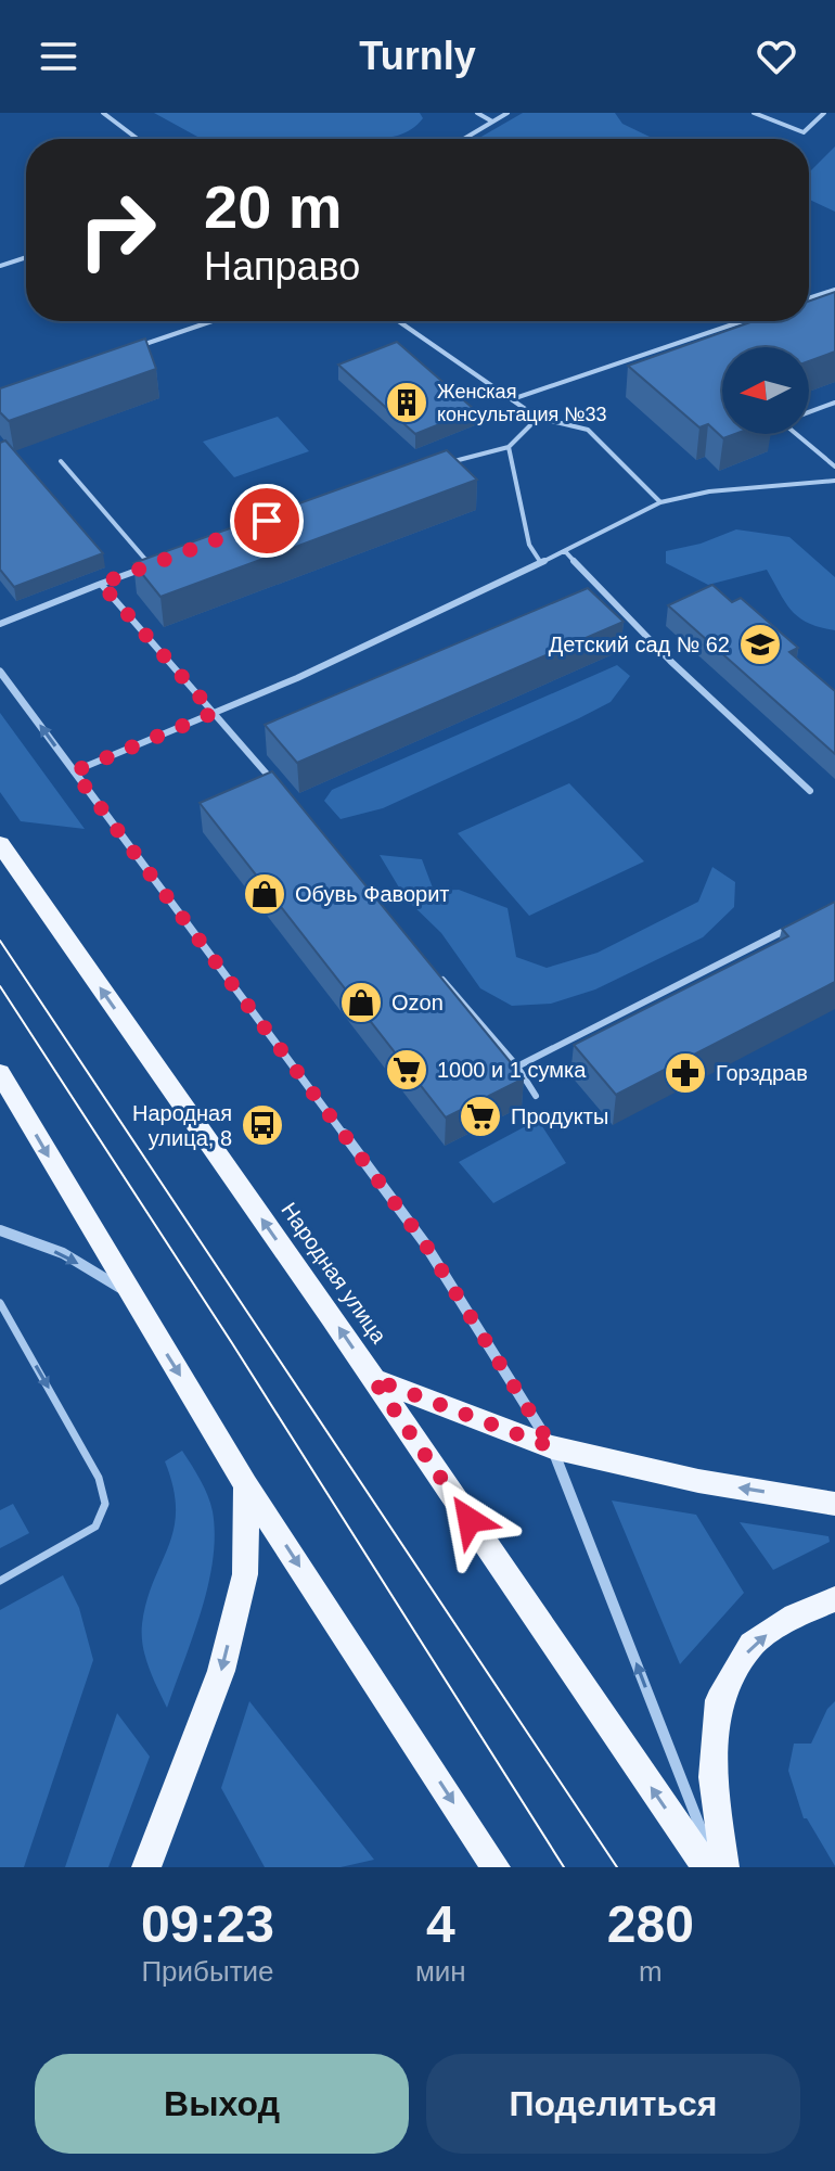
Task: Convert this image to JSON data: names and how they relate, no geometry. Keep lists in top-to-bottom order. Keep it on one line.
{"streets":{"main road":["Народная улица"]},"places":{"building":["Женская консультация №33"],"school or university":["Детский сад № 62"],"shop":["Обувь Фаворит","Ozon"],"supermarket":["1000 и 1 сумка","Продукты"],"pharmacy":["Горздрав"],"bus stop":["Народная улица, 8"]},"north":"left","page":{"header":"Turnly","turn":["20 m","Направо"],"eta":["09:23","Прибытие","4","мин","280","m"],"buttons":["Выход","Поделиться"]}}
